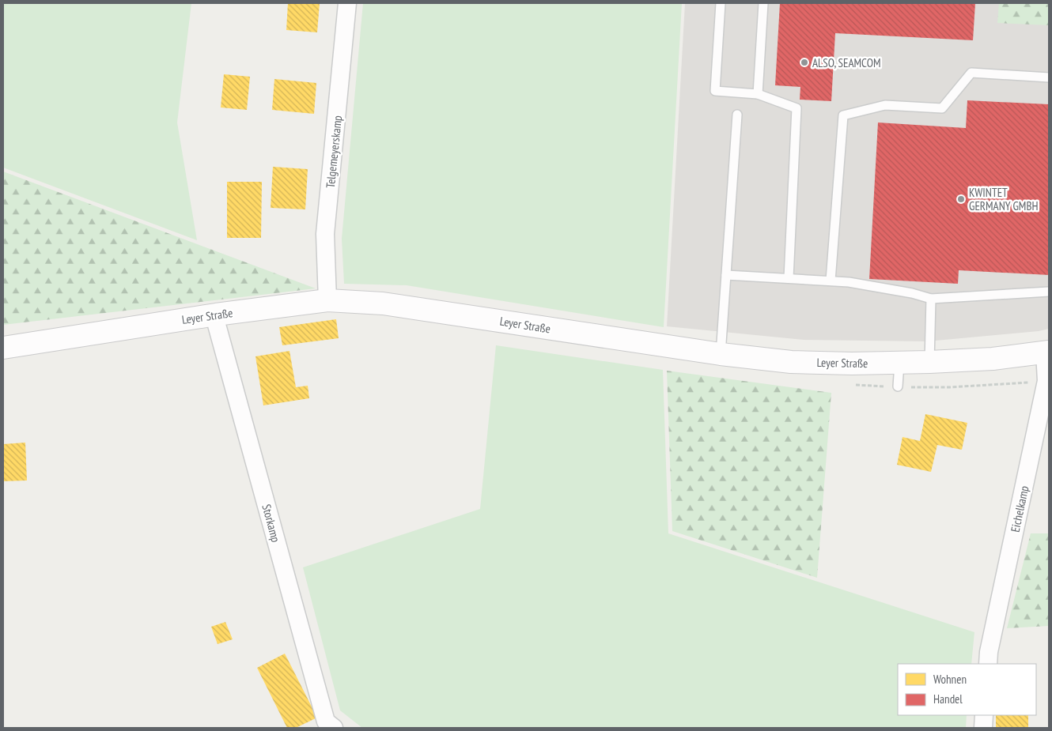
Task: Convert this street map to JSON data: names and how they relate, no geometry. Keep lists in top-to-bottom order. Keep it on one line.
{"streets":{"street":["Telgemeyerskamp","Leyer Straße","Eichelkamp","Storkamp"]},"crossings":[["Telgemeyerskamp","Leyer Straße"],["Leyer Straße","Eichelkamp"],["Leyer Straße","Storkamp"]],"places":["ALSO, SEAMCOM","KWINTET GERMANY GMBH"],"legend":["Wohnen","Handel"]}
